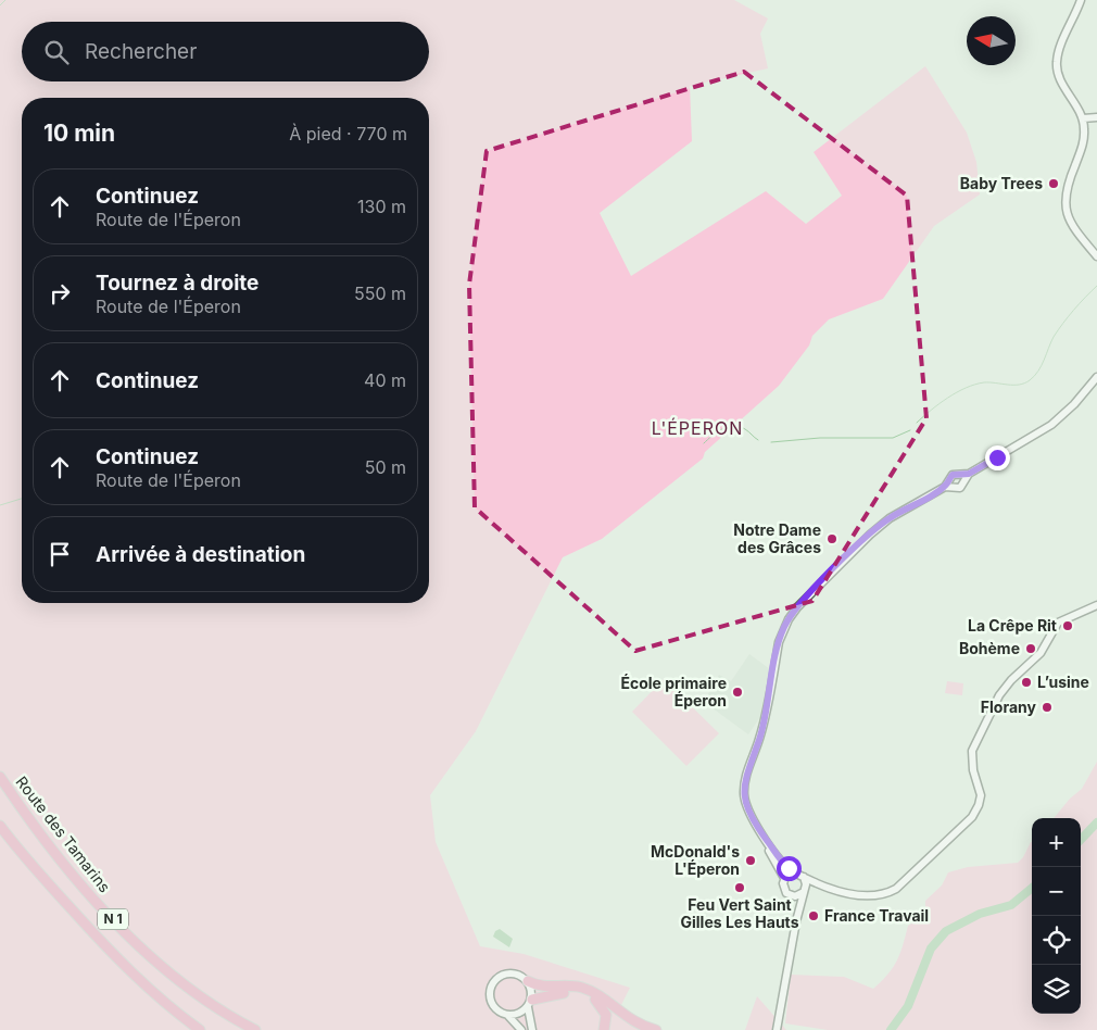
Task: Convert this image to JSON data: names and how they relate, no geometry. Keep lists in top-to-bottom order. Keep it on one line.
{"streets":{"highway":["Route des Tamarins","N 1"]},"districts":["L'ÉPERON"],"places":["Baby Trees","Notre Dame des Grâces","La Crêpe Rit","Bohème","L’usine","École primaire Éperon","Florany","McDonald's L'Éperon","Feu Vert Saint Gilles Les Hauts","France Travail"],"north":"left","page":{"search":"Rechercher","heading":["10 min","À pied · 770 m"],"list":[["Continuez","Route de l'Éperon","130 m"],["Tournez à droite","Route de l'Éperon","550 m"],["Continuez","40 m"],["Continuez","Route de l'Éperon","50 m"],"Arrivée à destination"],"map_buttons":["+","−"]}}
